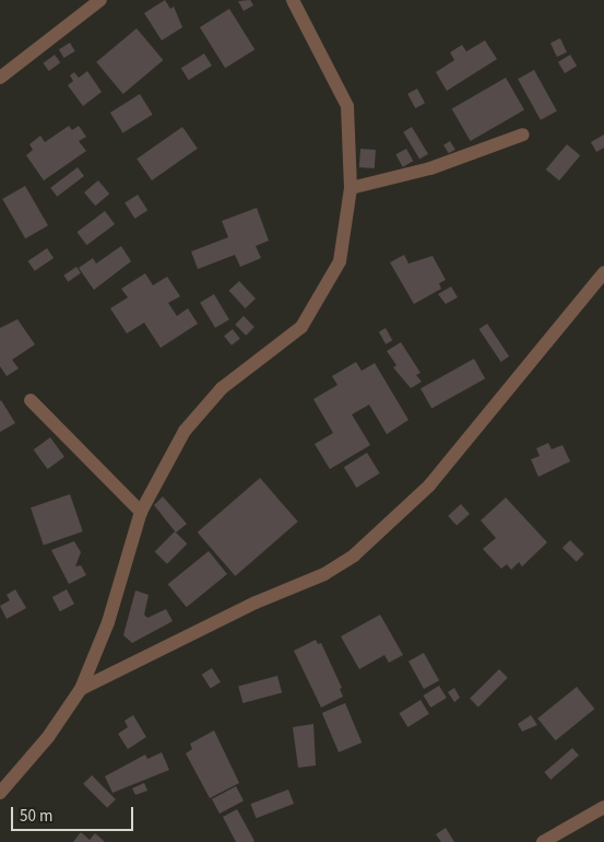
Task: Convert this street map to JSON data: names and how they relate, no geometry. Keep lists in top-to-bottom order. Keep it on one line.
{"scale_bar":"50 m"}
